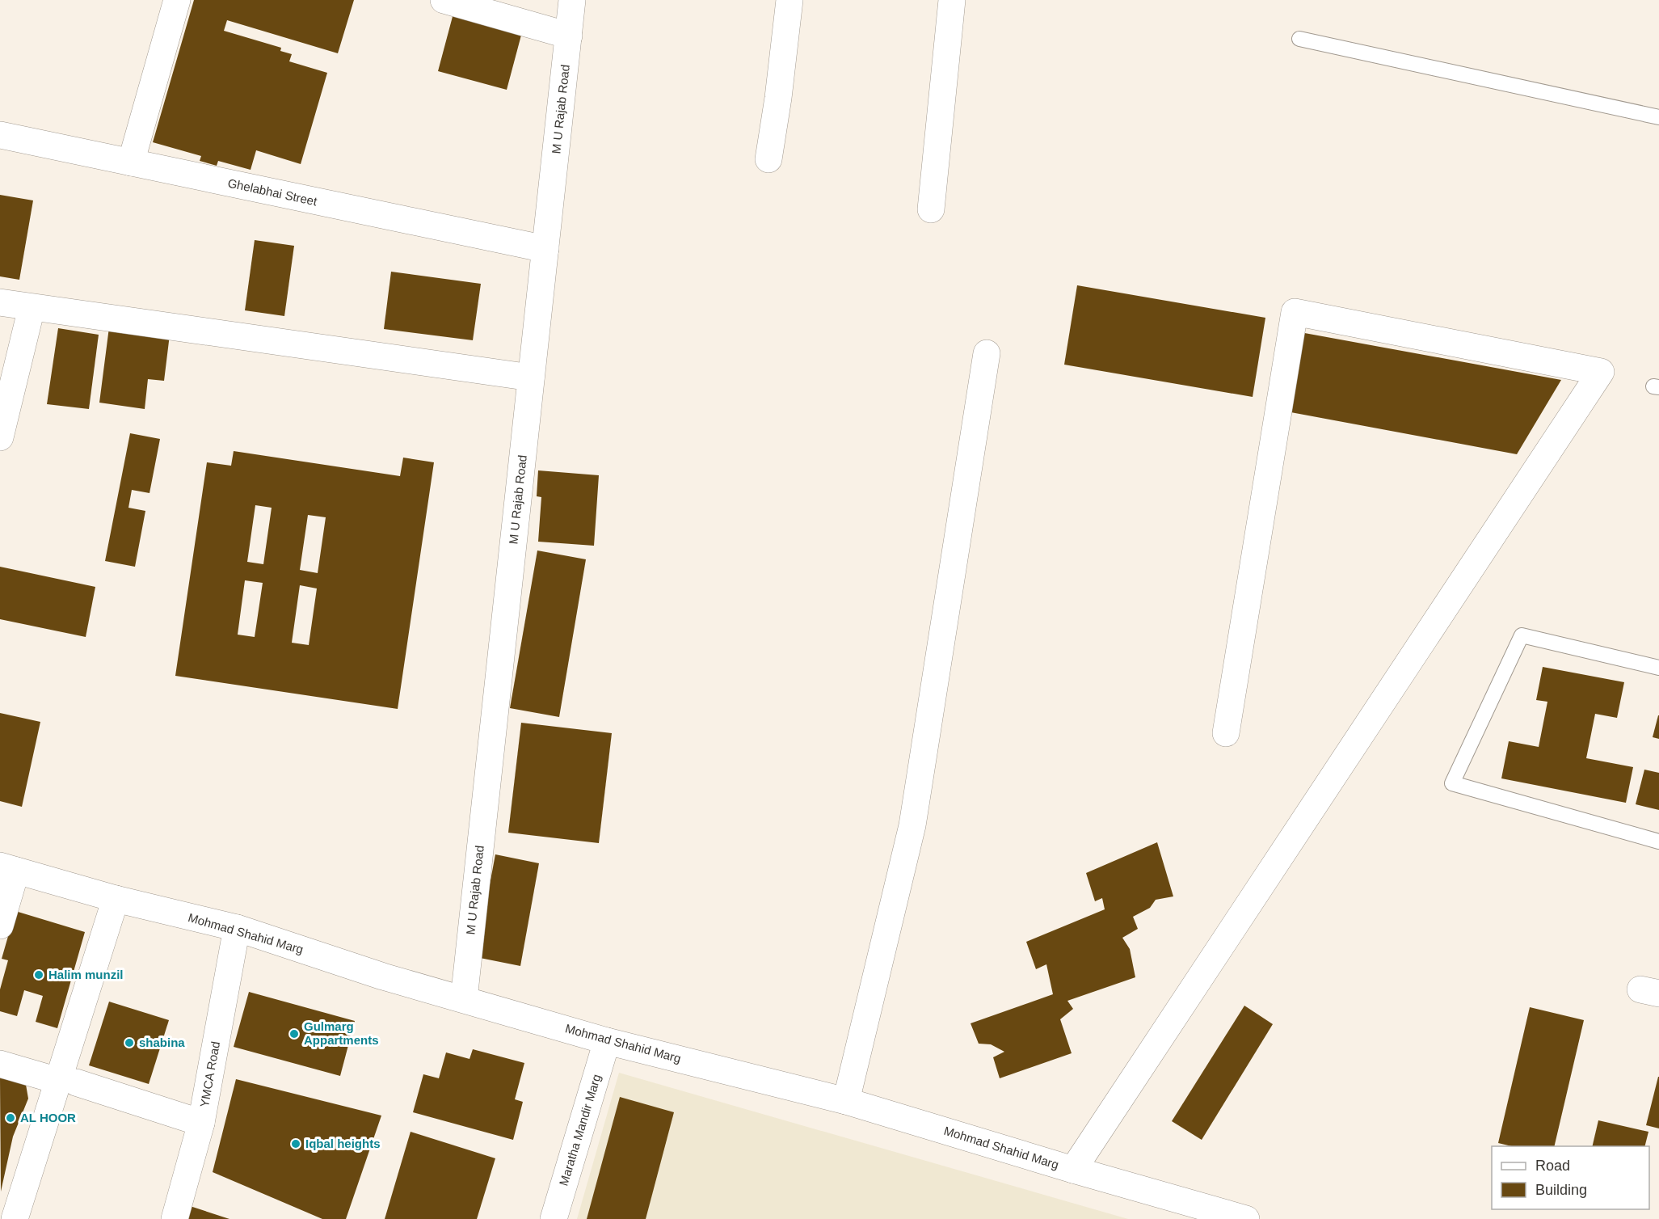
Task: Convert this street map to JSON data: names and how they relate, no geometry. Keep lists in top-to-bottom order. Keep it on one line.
{"streets":{"street":["M U Rajab Road","Ghelabhai Street","Mohmad Shahid Marg","YMCA Road","Maratha Mandir Marg"]},"crossings":[["M U Rajab Road","Ghelabhai Street"],["M U Rajab Road","Mohmad Shahid Marg"],["Mohmad Shahid Marg","YMCA Road"],["Mohmad Shahid Marg","Maratha Mandir Marg"]],"places":["Halim munzil","Gulmarg Appartments","shabina","AL HOOR","Iqbal heights"],"legend":["Road","Building"]}
